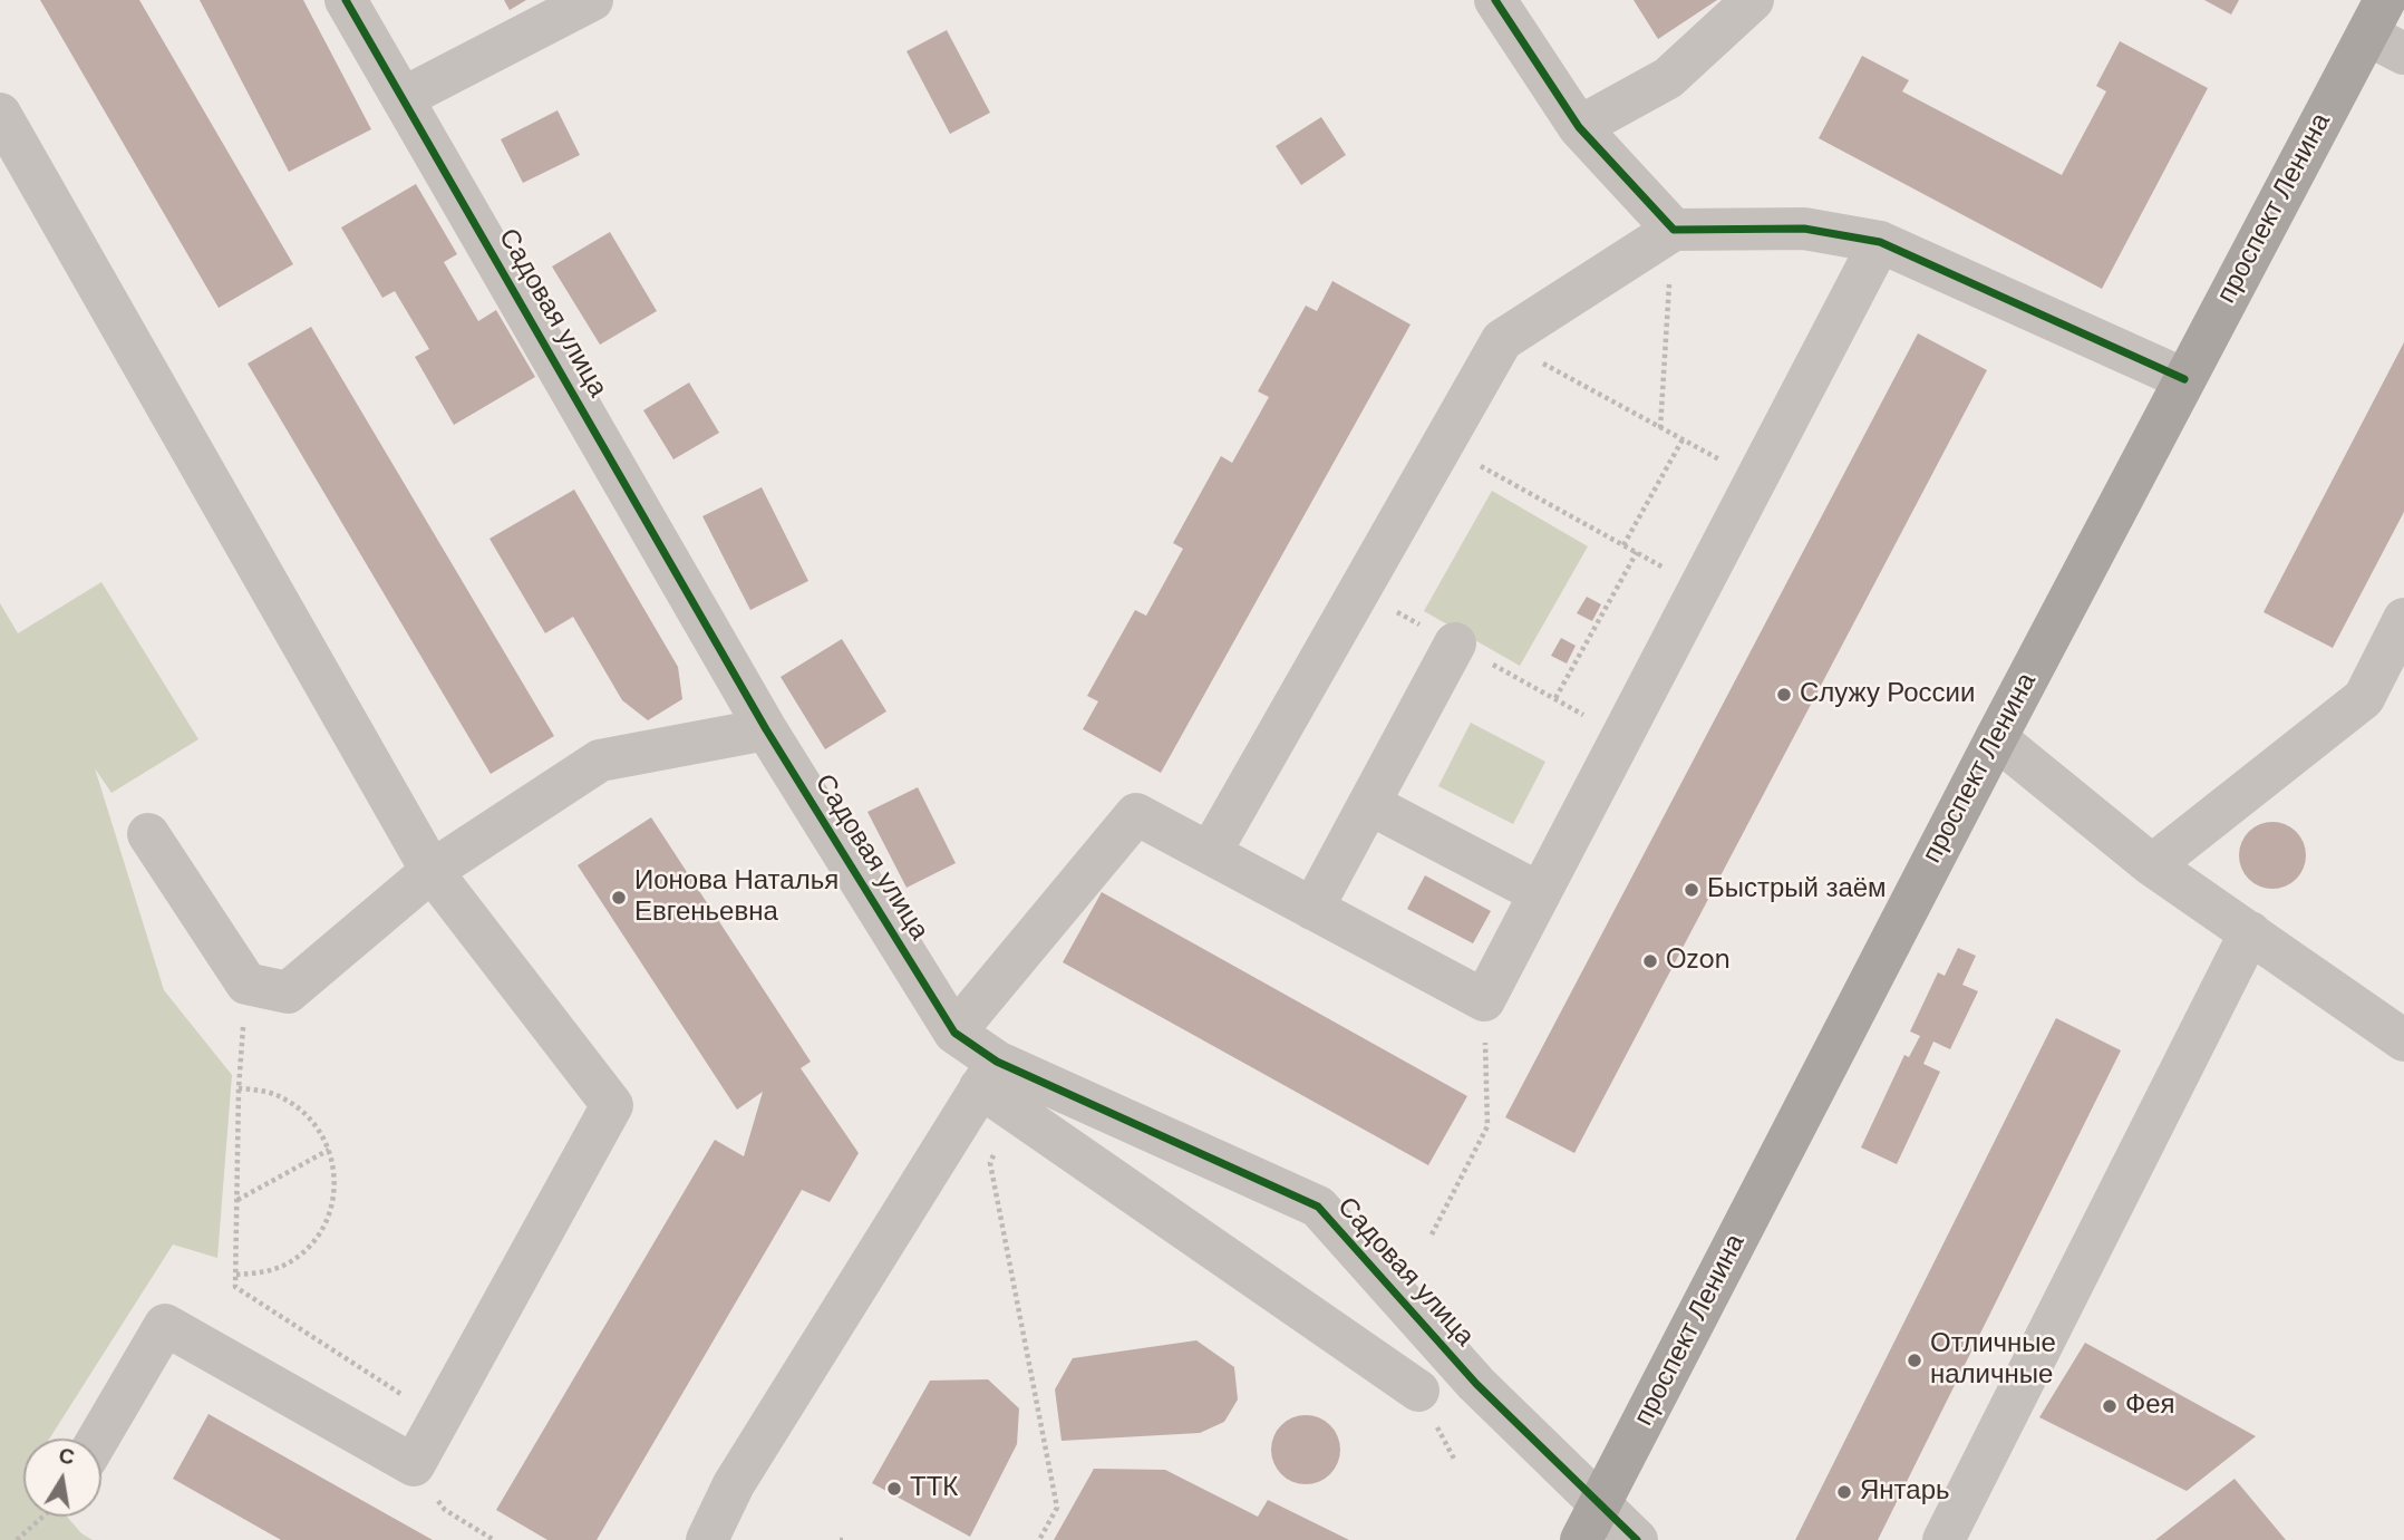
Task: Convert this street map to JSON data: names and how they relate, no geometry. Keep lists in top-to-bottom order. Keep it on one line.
{"streets":{"main road":["проспект Ленина"],"street":["Садовая улица"]},"crossings":[["проспект Ленина","Садовая улица"]],"places":["Служу России","Быстрый заём","Ионова Наталья Евгеньевна","Ozon","Отличные наличные","Фея","ТТК","Янтарь"],"north":"top"}
